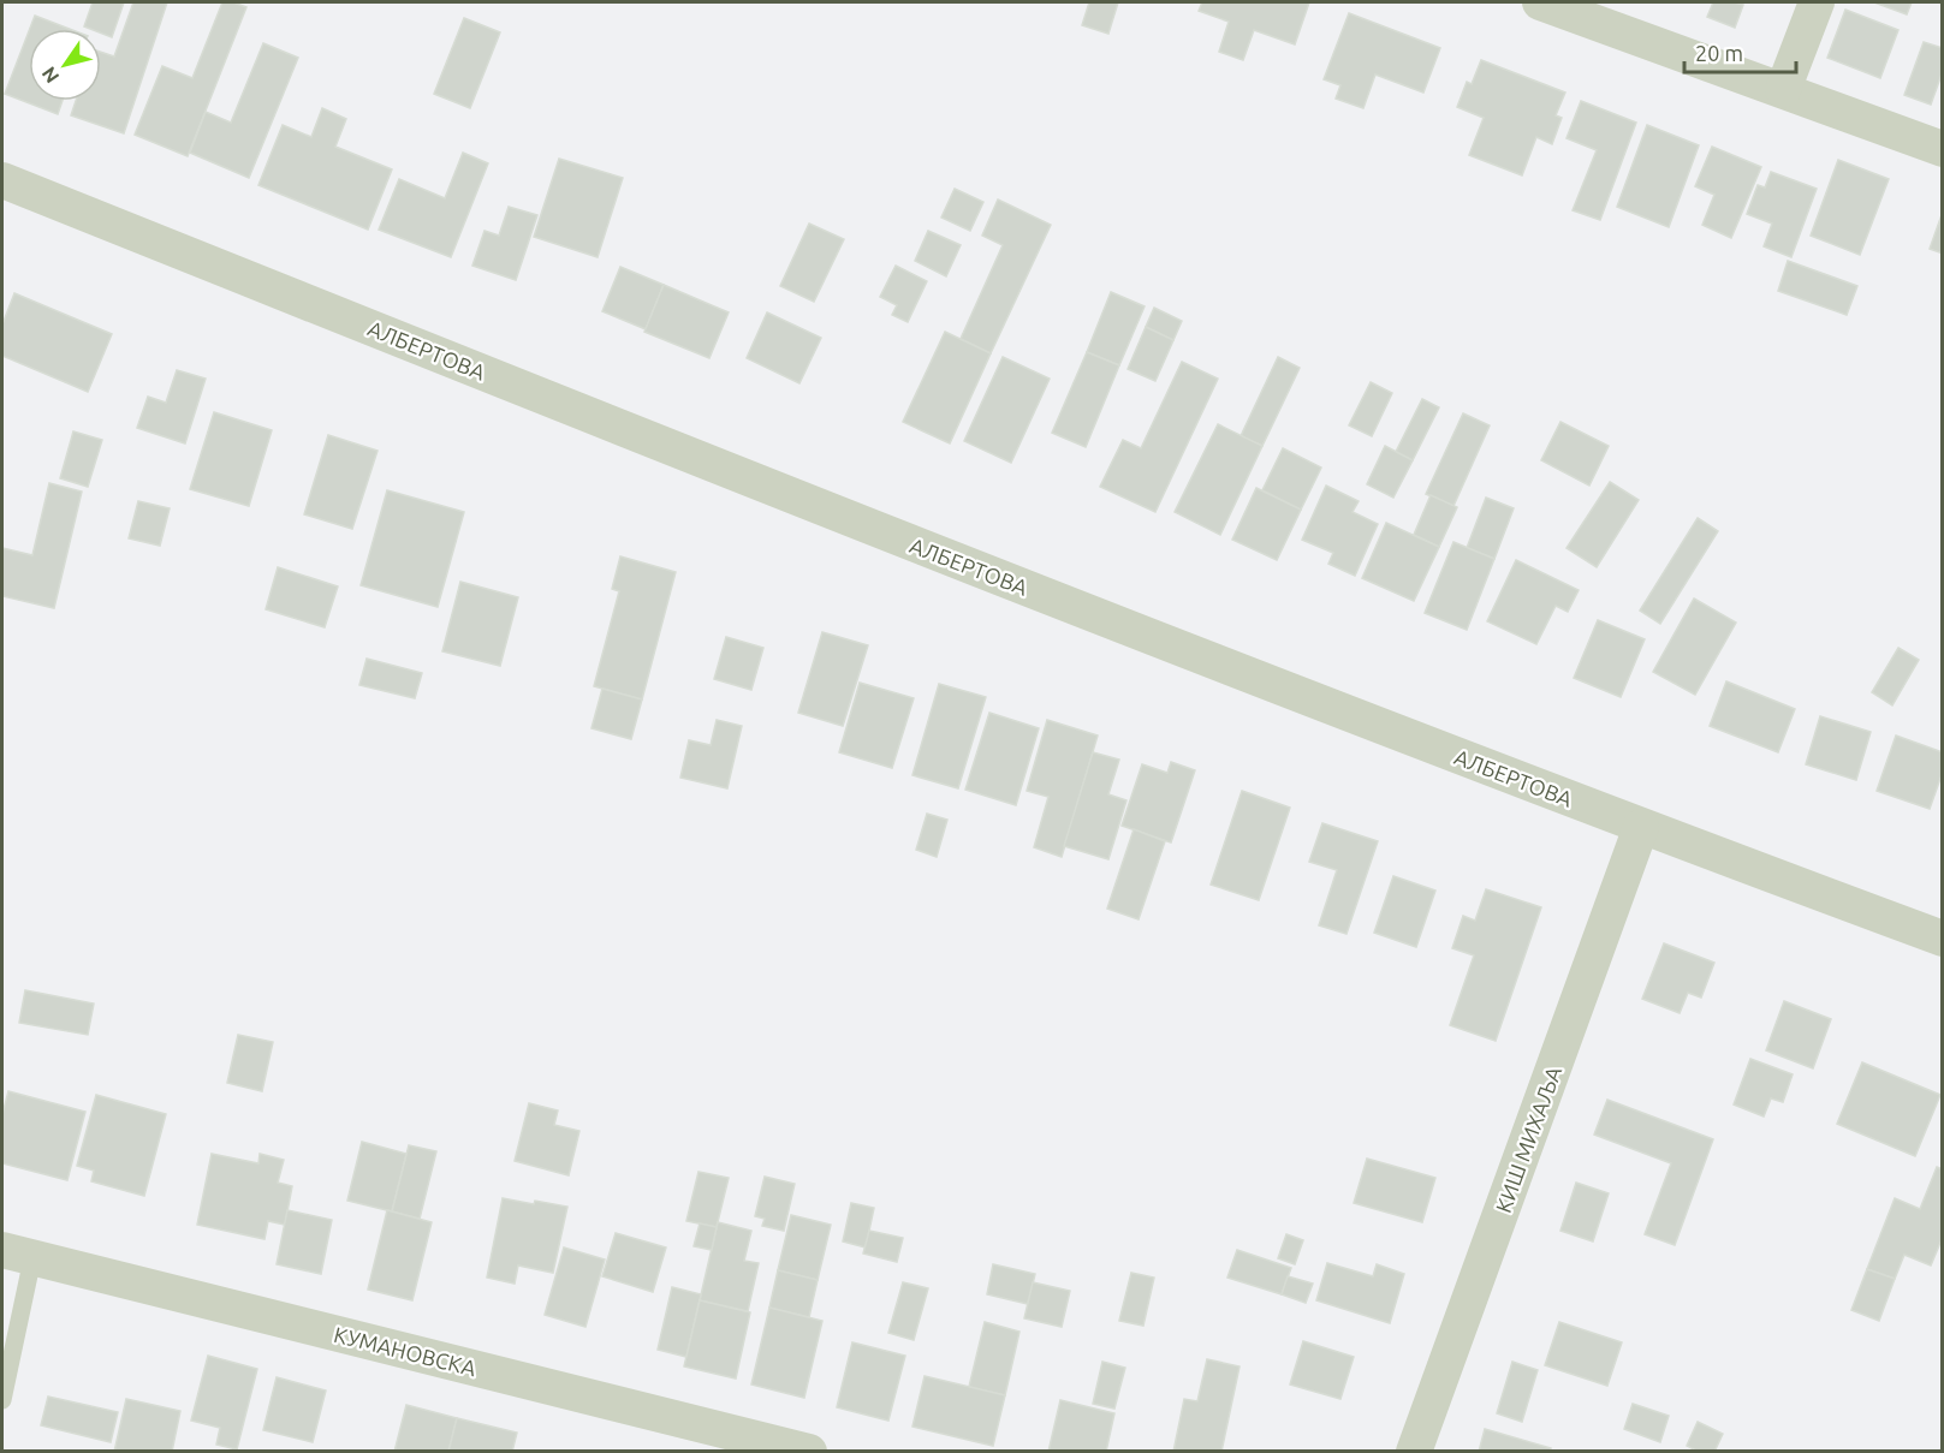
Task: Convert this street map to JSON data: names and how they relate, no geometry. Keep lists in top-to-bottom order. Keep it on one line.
{"streets":{"street":["АЛБЕРТОВА","КИШ МИХАЉА","КУМАНОВСКА"]},"crossings":[["АЛБЕРТОВА","КИШ МИХАЉА"]],"scale_bar":"20 m","north":"bottom left"}
